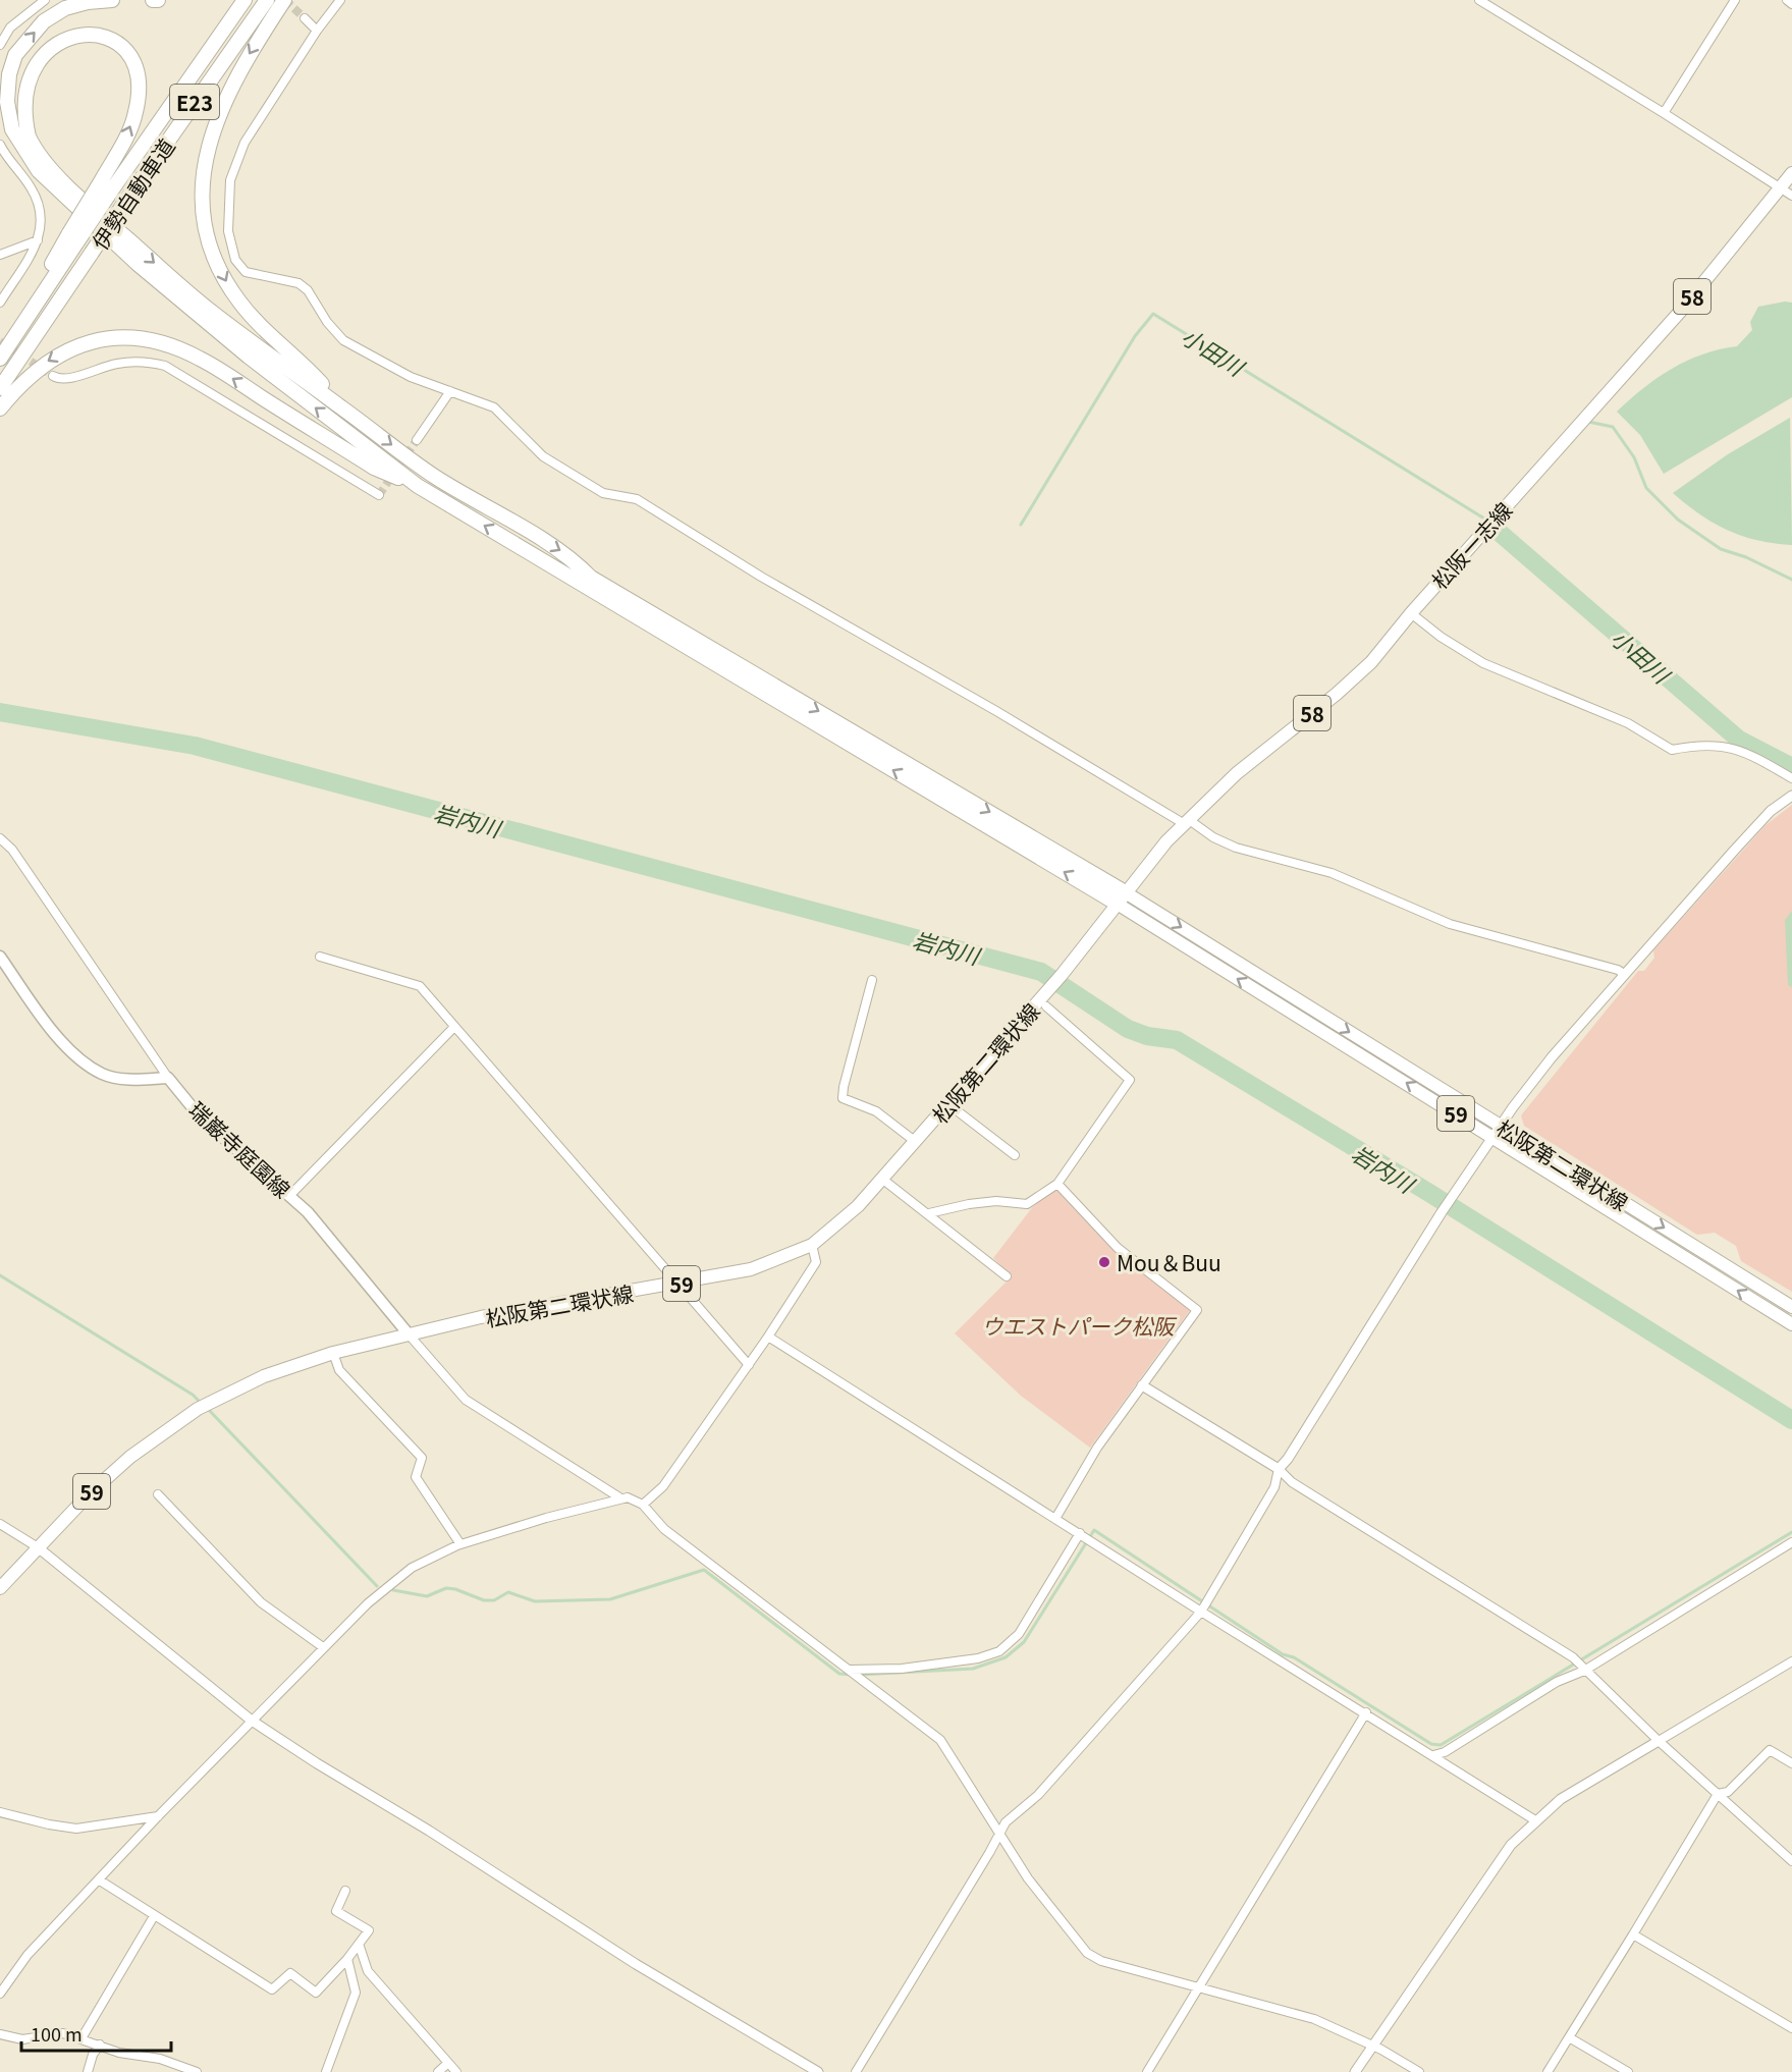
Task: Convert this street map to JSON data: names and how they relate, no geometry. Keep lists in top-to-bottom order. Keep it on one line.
{"streets":{"highway":["E23","伊勢自動車道"],"main road":["58","松阪一志線","松阪第二環状線","59","瑞巌寺庭園線"]},"crossings":[["松阪一志線","松阪第二環状線"],["松阪第二環状線","瑞巌寺庭園線"]],"water":["小田川","岩内川"],"parks":["ウエストパーク松阪"],"places":["Mou＆Buu"],"scale_bar":"100 m"}
